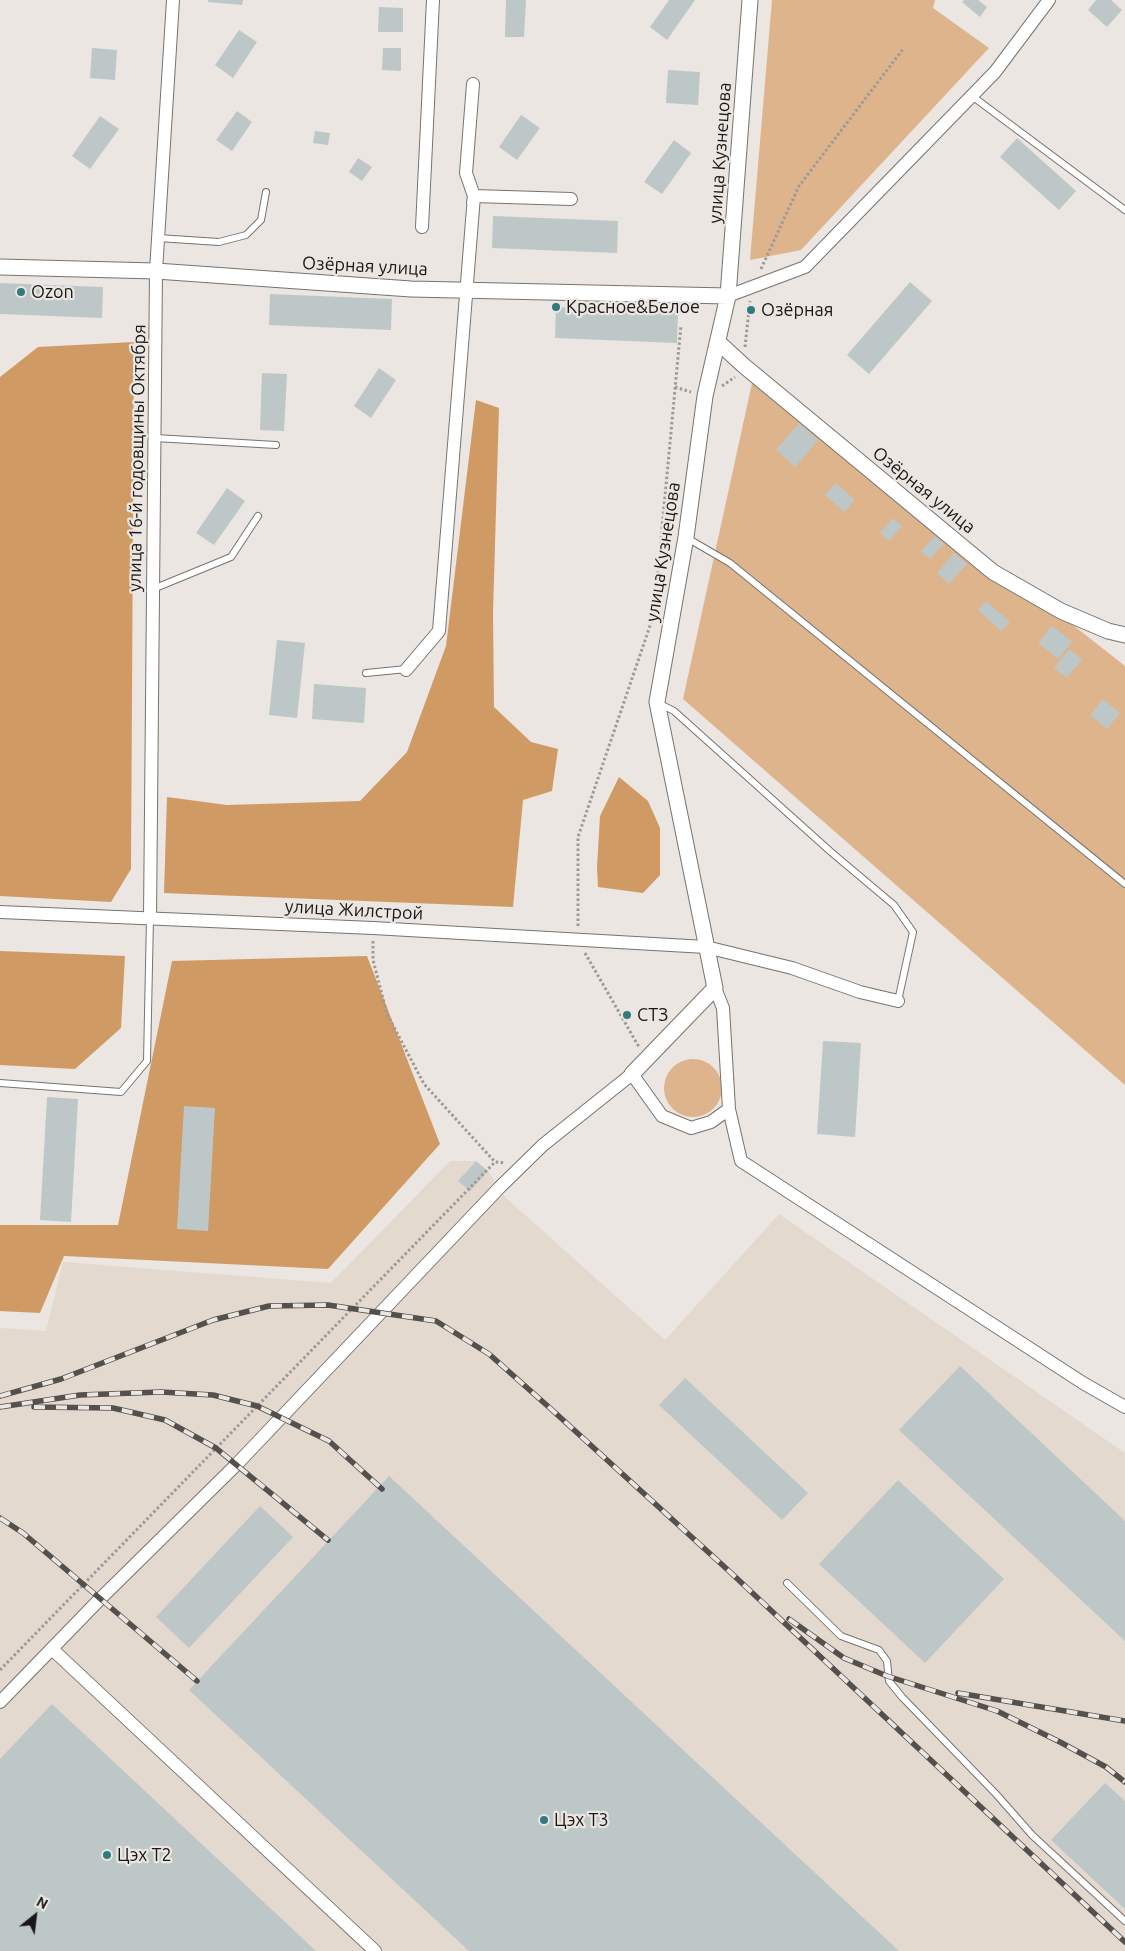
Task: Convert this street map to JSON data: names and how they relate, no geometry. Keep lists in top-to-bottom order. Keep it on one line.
{"streets":{"street":["улица Кузнецова","Озёрная улица","улица 16-й годовщины Октября","улица Жилстрой"]},"crossings":[["улица Кузнецова","Озёрная улица"],["улица Кузнецова","улица Жилстрой"],["Озёрная улица","улица 16-й годовщины Октября"],["улица 16-й годовщины Октября","улица Жилстрой"]],"places":["Ozon","Красное&Белое","Озёрная","СТЗ","Цэх Т3","Цэх Т2"],"north":"top right"}
